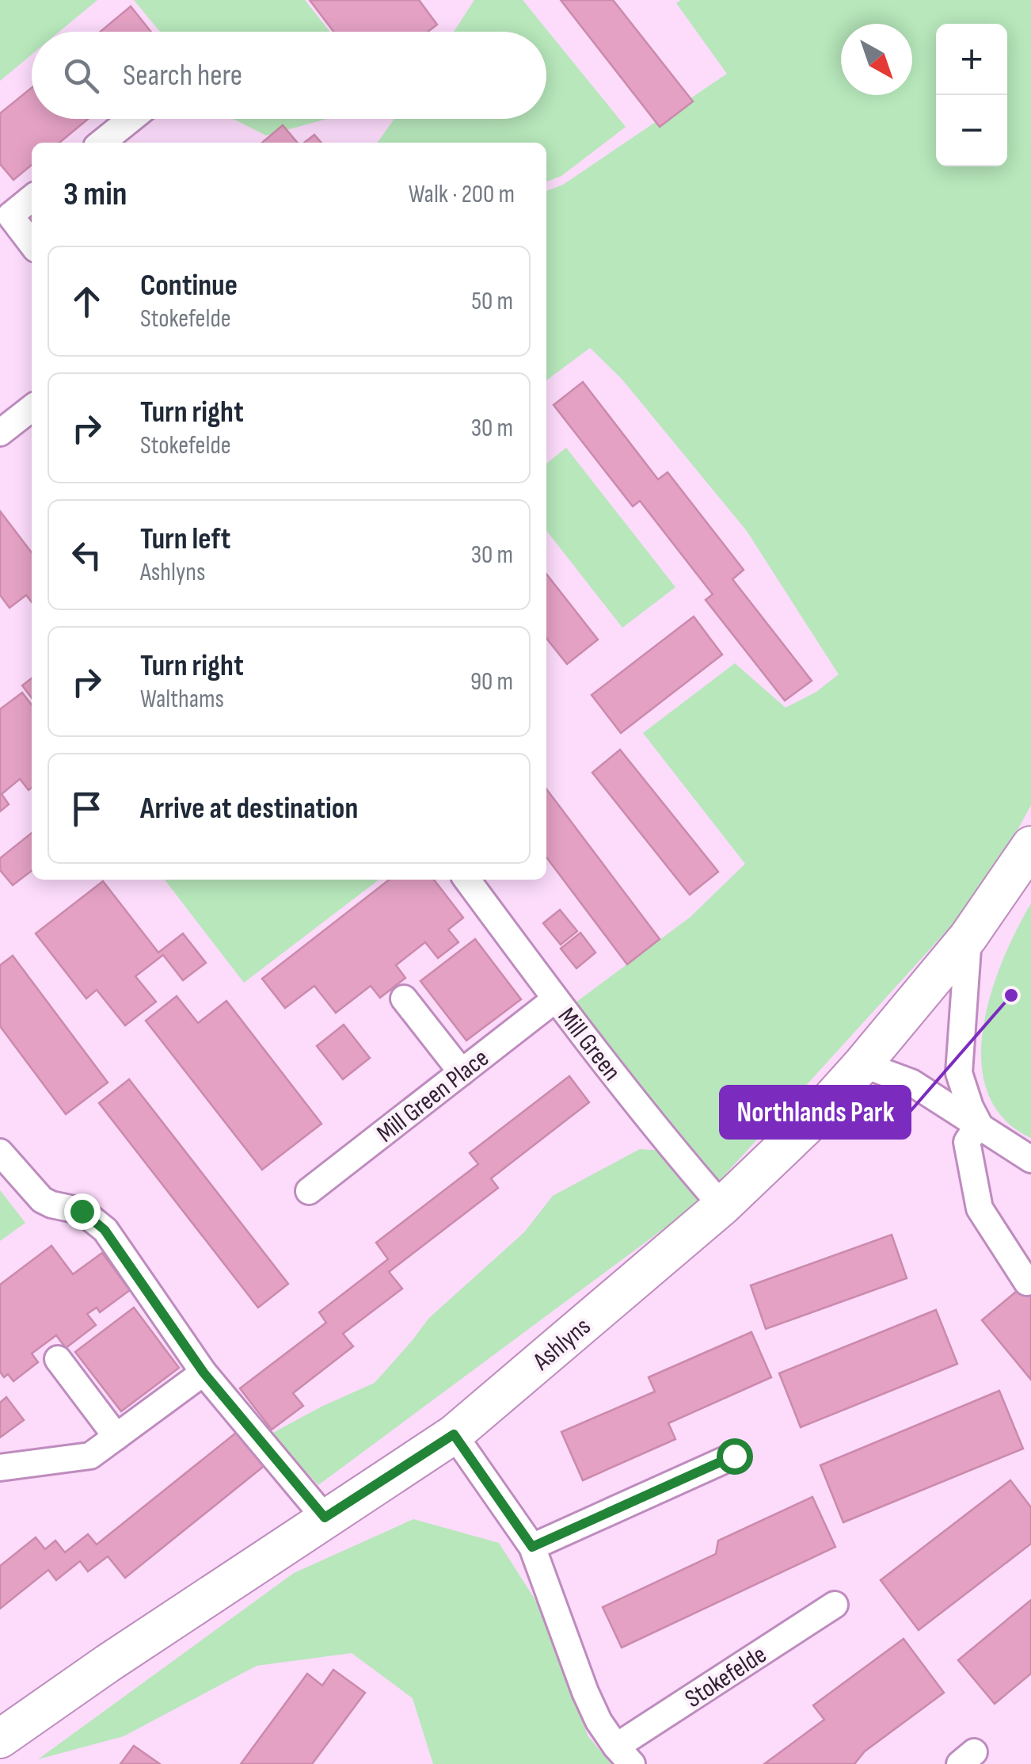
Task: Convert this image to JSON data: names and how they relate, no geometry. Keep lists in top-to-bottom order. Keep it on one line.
{"streets":{"street":["Mill Green","Mill Green Place","Ashlyns","Stokefelde"]},"crossings":[["Mill Green","Mill Green Place"],["Mill Green","Ashlyns"],["Ashlyns","Stokefelde"]],"places":["Northlands Park"],"north":"bottom right","page":{"map_buttons":["+","−"],"search":"Search here","heading":["3 min","Walk · 200 m"],"list":[["Continue","Stokefelde","50 m"],["Turn right","Stokefelde","30 m"],["Turn left","Ashlyns","30 m"],["Turn right","Walthams","90 m"],"Arrive at destination"]}}
